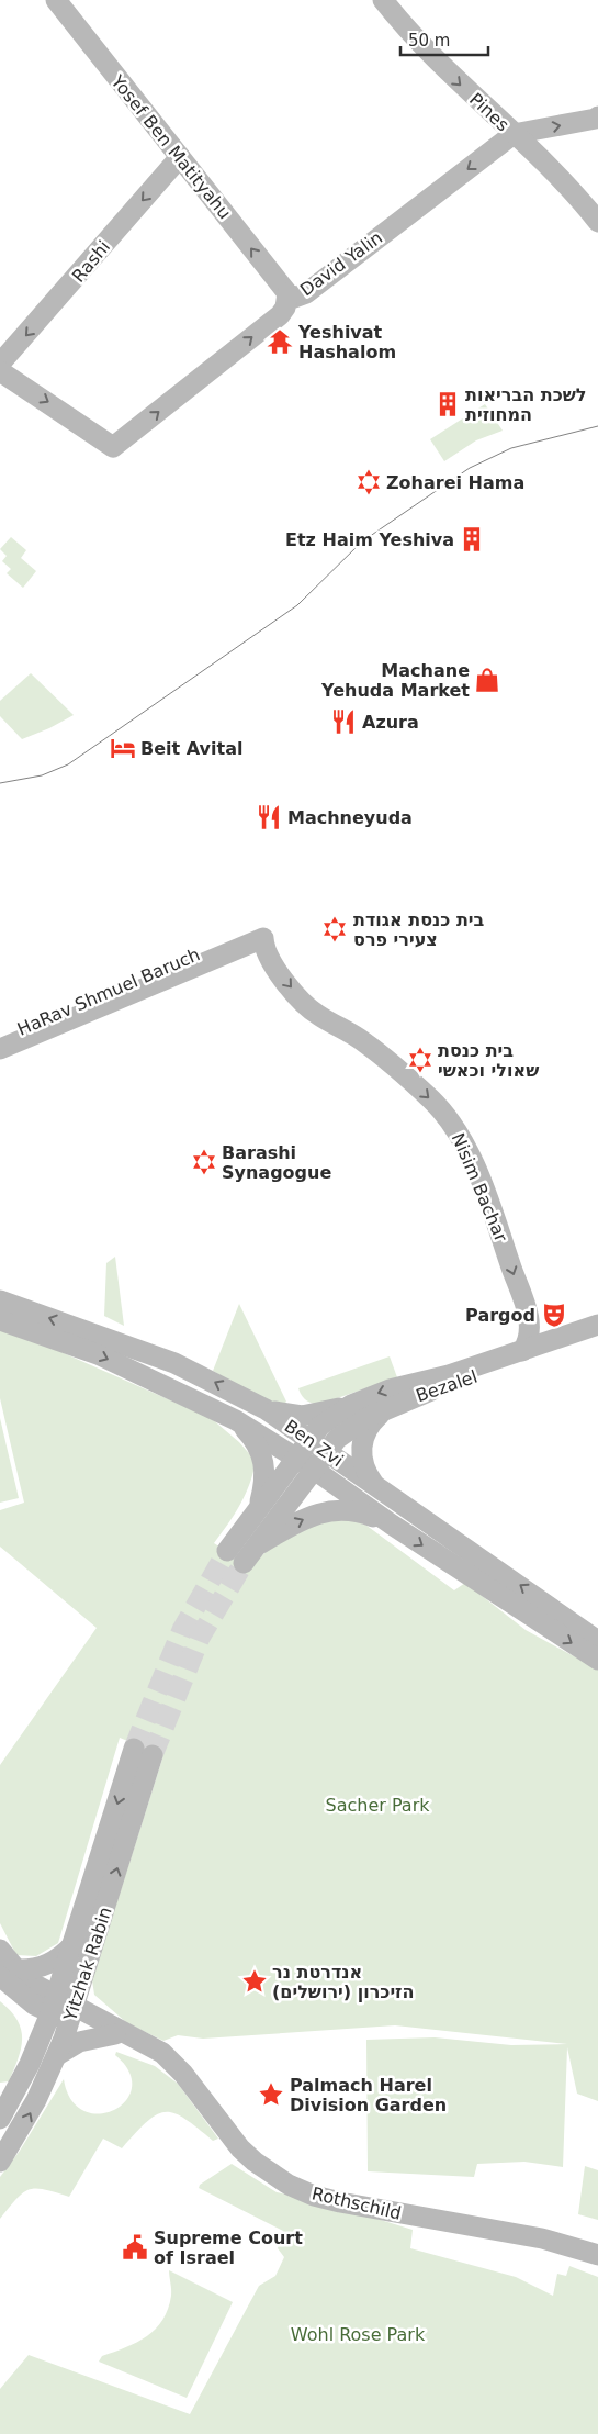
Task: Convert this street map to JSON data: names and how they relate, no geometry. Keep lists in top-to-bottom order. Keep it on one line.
{"streets":{"street":["Pines","Yosef Ben Matityahu","Rashi","David Yalin","HaRav Shmuel Baruch","Nisim Bachar","Bezalel","Ben Zvi","Yitzhak Rabin","Rothschild"]},"crossings":[["Pines","David Yalin"],["Yosef Ben Matityahu","Rashi"],["Yosef Ben Matityahu","David Yalin"],["HaRav Shmuel Baruch","Nisim Bachar"],["Nisim Bachar","Bezalel"],["Bezalel","Ben Zvi"],["Yitzhak Rabin","Rothschild"]],"one_way":["Pines","Yosef Ben Matityahu","Rashi","Nisim Bachar"],"parks":["Sacher Park","Wohl Rose Park"],"places":{"temple":["Yeshivat Hashalom"],"building":["לשכת הבריאות המחוזית","Etz Haim Yeshiva"],"synagogue":["Zoharei Hama","בית כנסת אגודת צעירי פרס","בית כנסת שאולי וכאשי","Barashi Synagogue"],"shop":["Machane Yehuda Market"],"restaurant":["Azura","Machneyuda"],"hotel":["Beit Avital"],"theatre":["Pargod"],"place":["אנדרטת נר הזיכרון (ירושלים)","Palmach Harel Division Garden"],"public building":["Supreme Court of Israel"]},"scale_bar":"50 m"}
